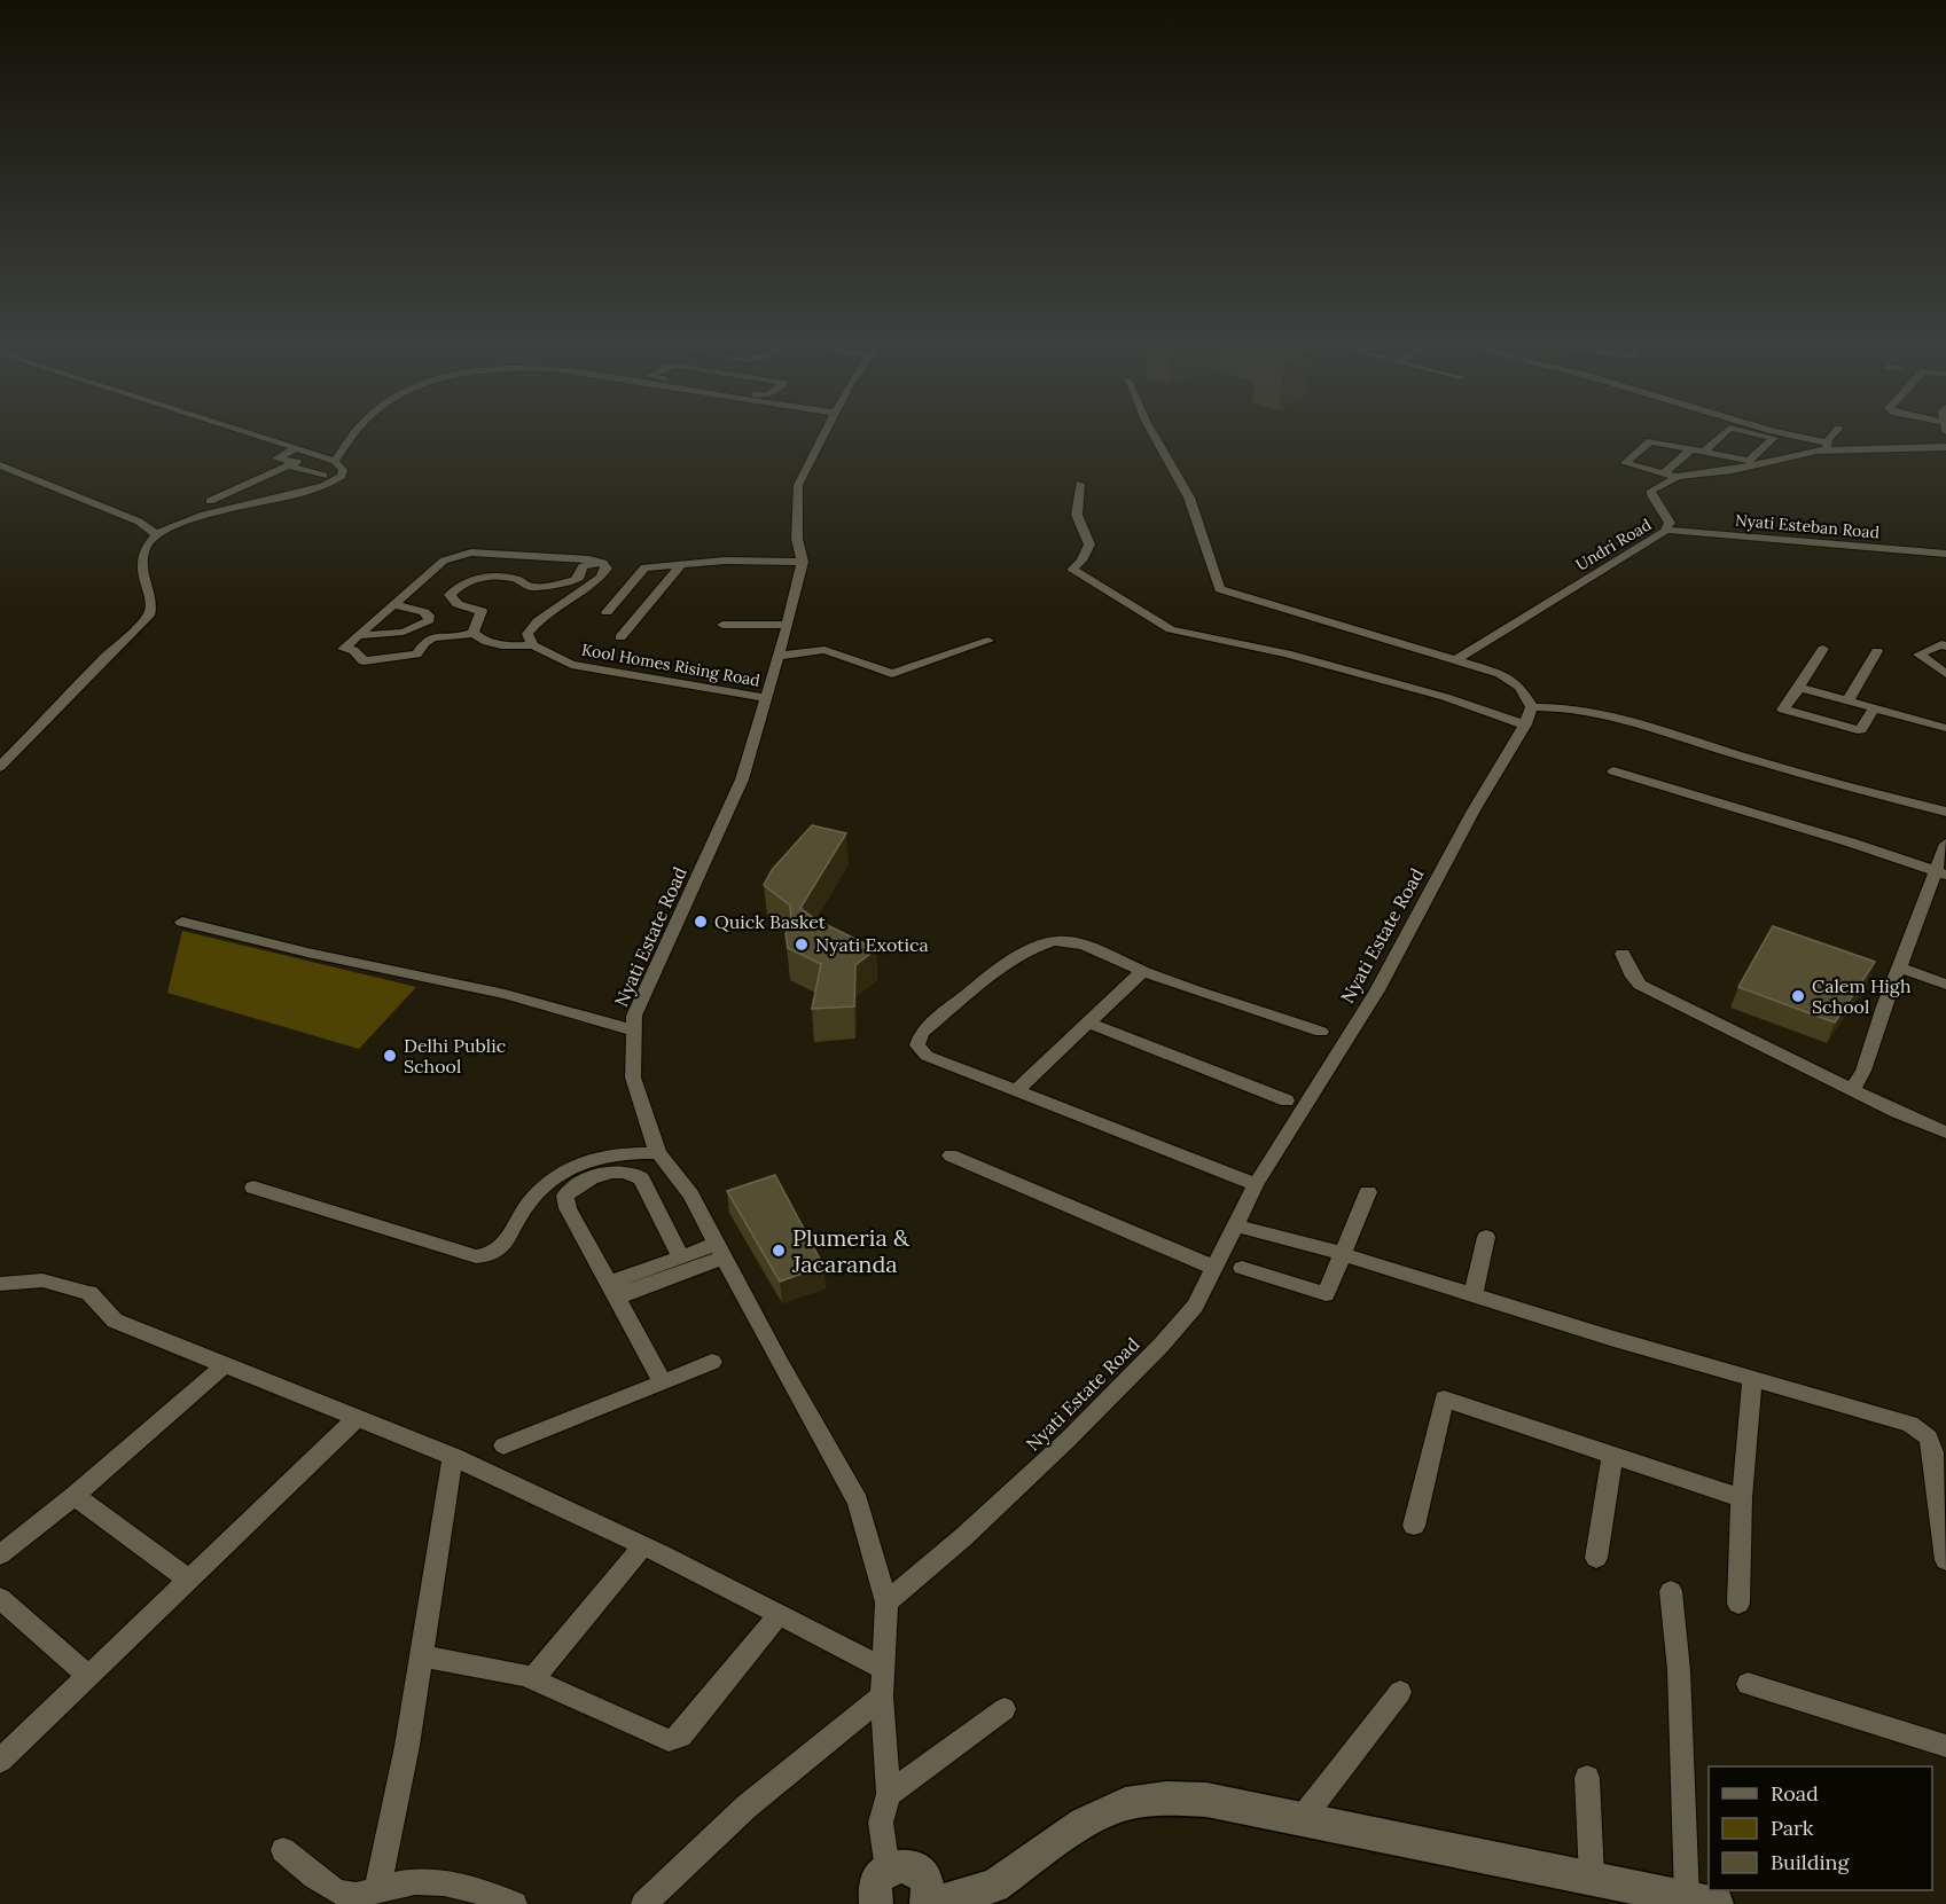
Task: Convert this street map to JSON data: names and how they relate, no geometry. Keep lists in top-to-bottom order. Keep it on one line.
{"streets":{"street":["Nyati Esteban Road","Undri Road","Kool Homes Rising Road","Nyati Estate Road"]},"crossings":[["Nyati Esteban Road","Undri Road"],["Kool Homes Rising Road","Nyati Estate Road"]],"places":["Quick Basket","Nyati Exotica","Calem High School","Delhi Public School","Plumeria & Jacaranda"],"legend":["Road","Park","Building"]}
